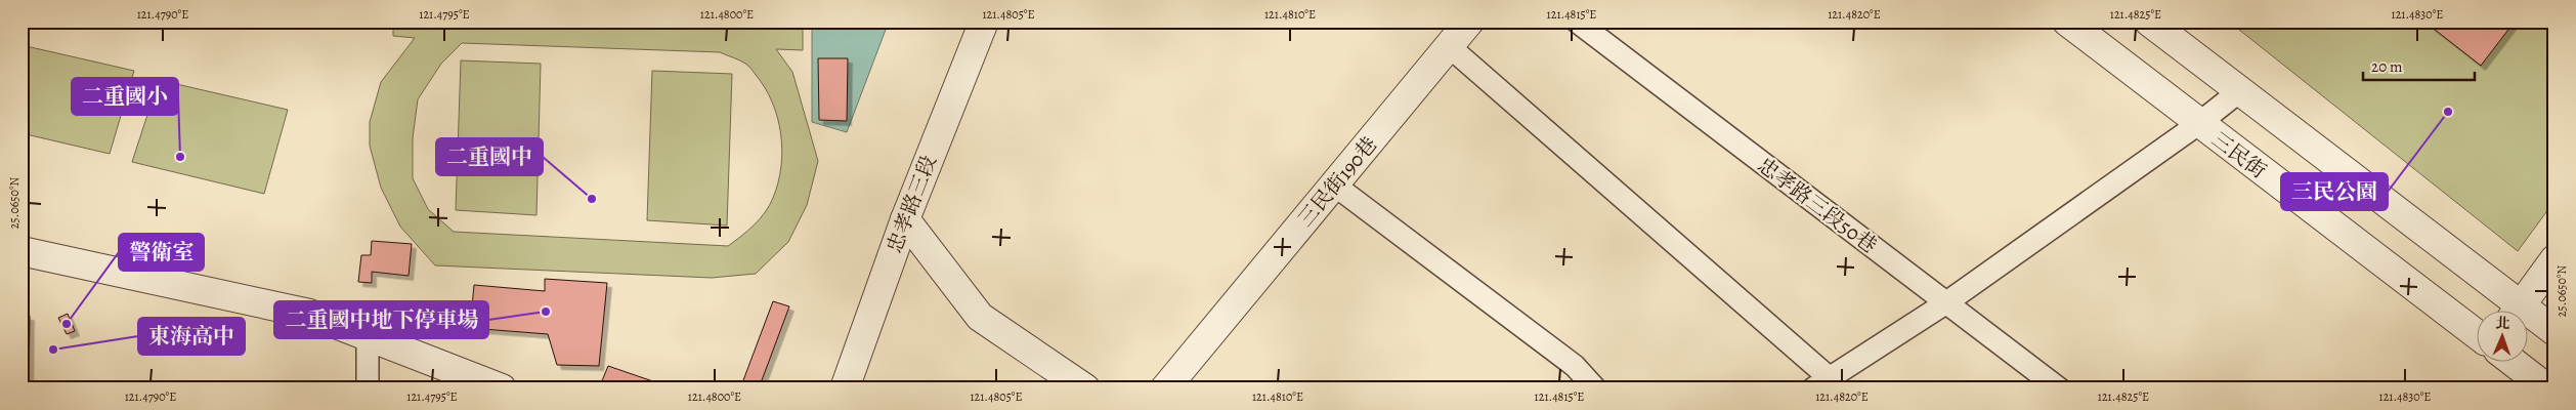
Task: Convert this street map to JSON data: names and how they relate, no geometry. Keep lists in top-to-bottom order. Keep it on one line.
{"streets":{"street":["三民街","三民街190巷","忠孝路三段"],"lane":["忠孝路三段50巷"]},"places":["三民公園","二重國小","二重國中","二重國中地下停車場","警衛室","東海高中"],"scale_bar":"20 m","north":"top","coordinates":["121.4790°E","121.4795°E","121.4800°E","121.4805°E","121.4810°E","121.4815°E","121.4820°E","121.4825°E","121.4830°E","25.0650°N"]}
